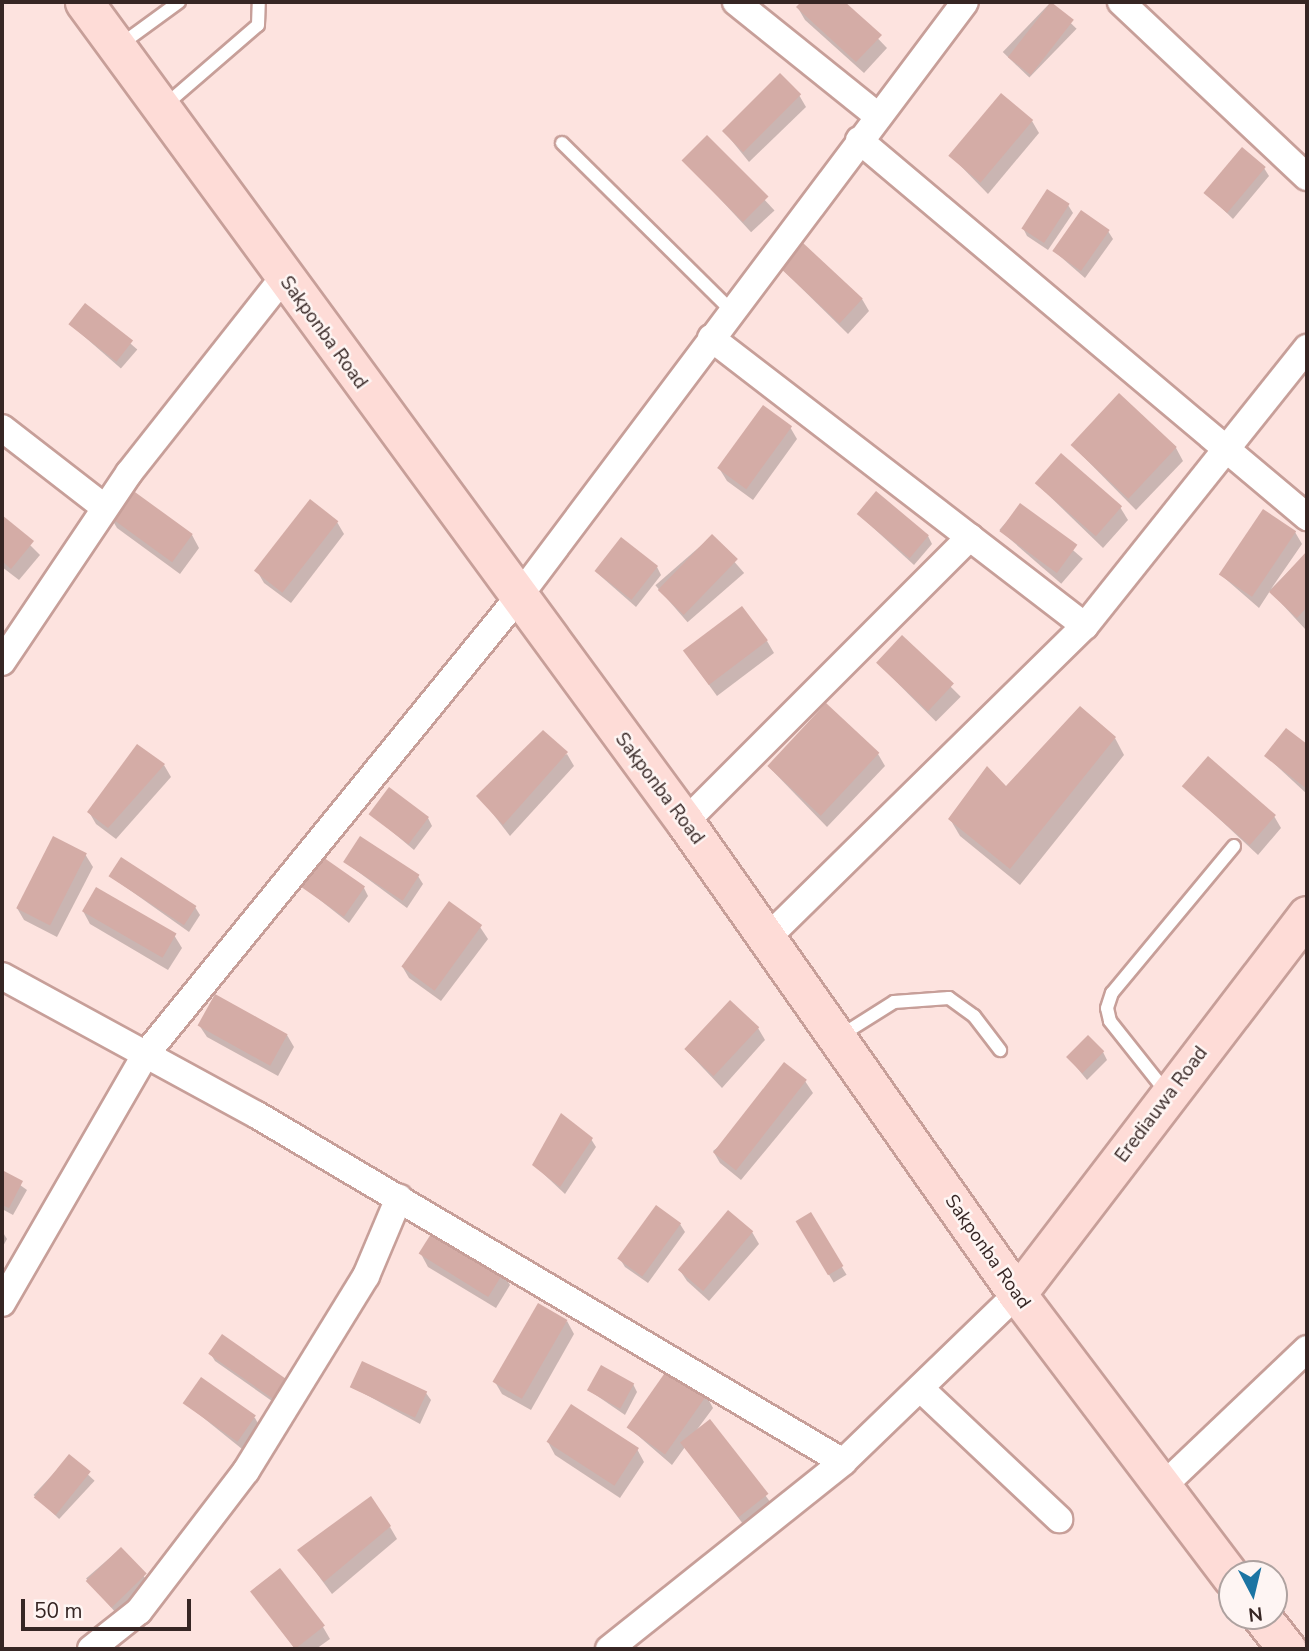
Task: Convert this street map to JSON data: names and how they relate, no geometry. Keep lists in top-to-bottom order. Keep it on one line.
{"streets":{"main road":["Sakponba Road","Erediauwa Road"]},"crossings":[["Sakponba Road","Erediauwa Road"]],"scale_bar":"50 m","north":"bottom"}
